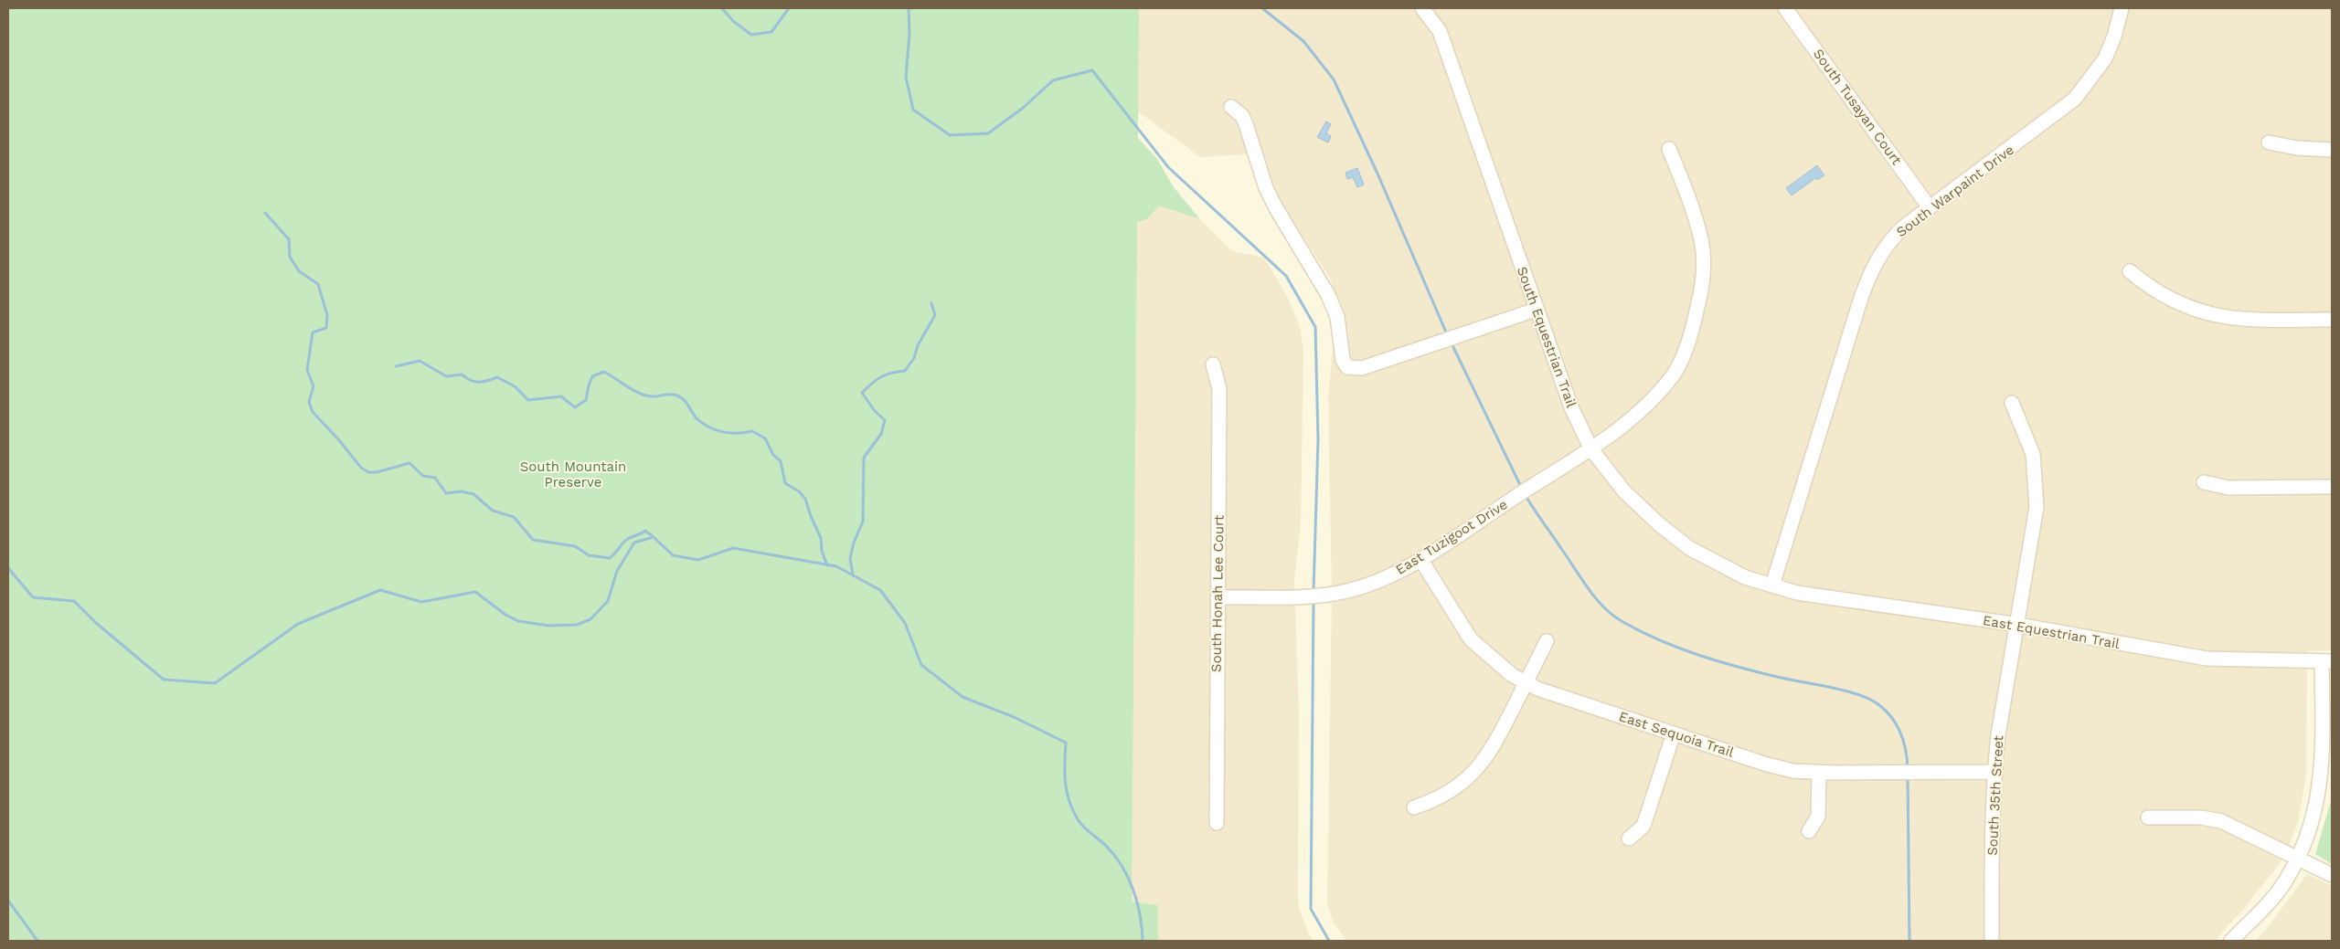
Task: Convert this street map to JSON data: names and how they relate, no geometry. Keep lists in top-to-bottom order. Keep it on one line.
{"streets":{"street":["South Tusayan Court","South Warpaint Drive","South Equestrian Trail","East Tuzigoot Drive","South Honah Lee Court","East Equestrian Trail","East Sequoia Trail","South 35th Street"]},"crossings":[["South Tusayan Court","South Warpaint Drive"],["South Warpaint Drive","South Equestrian Trail"],["South Warpaint Drive","East Equestrian Trail"],["South Equestrian Trail","East Tuzigoot Drive"],["South Equestrian Trail","East Equestrian Trail"],["East Tuzigoot Drive","South Honah Lee Court"],["East Tuzigoot Drive","East Sequoia Trail"],["East Equestrian Trail","South 35th Street"],["East Sequoia Trail","South 35th Street"]],"parks":["South Mountain Preserve"]}
